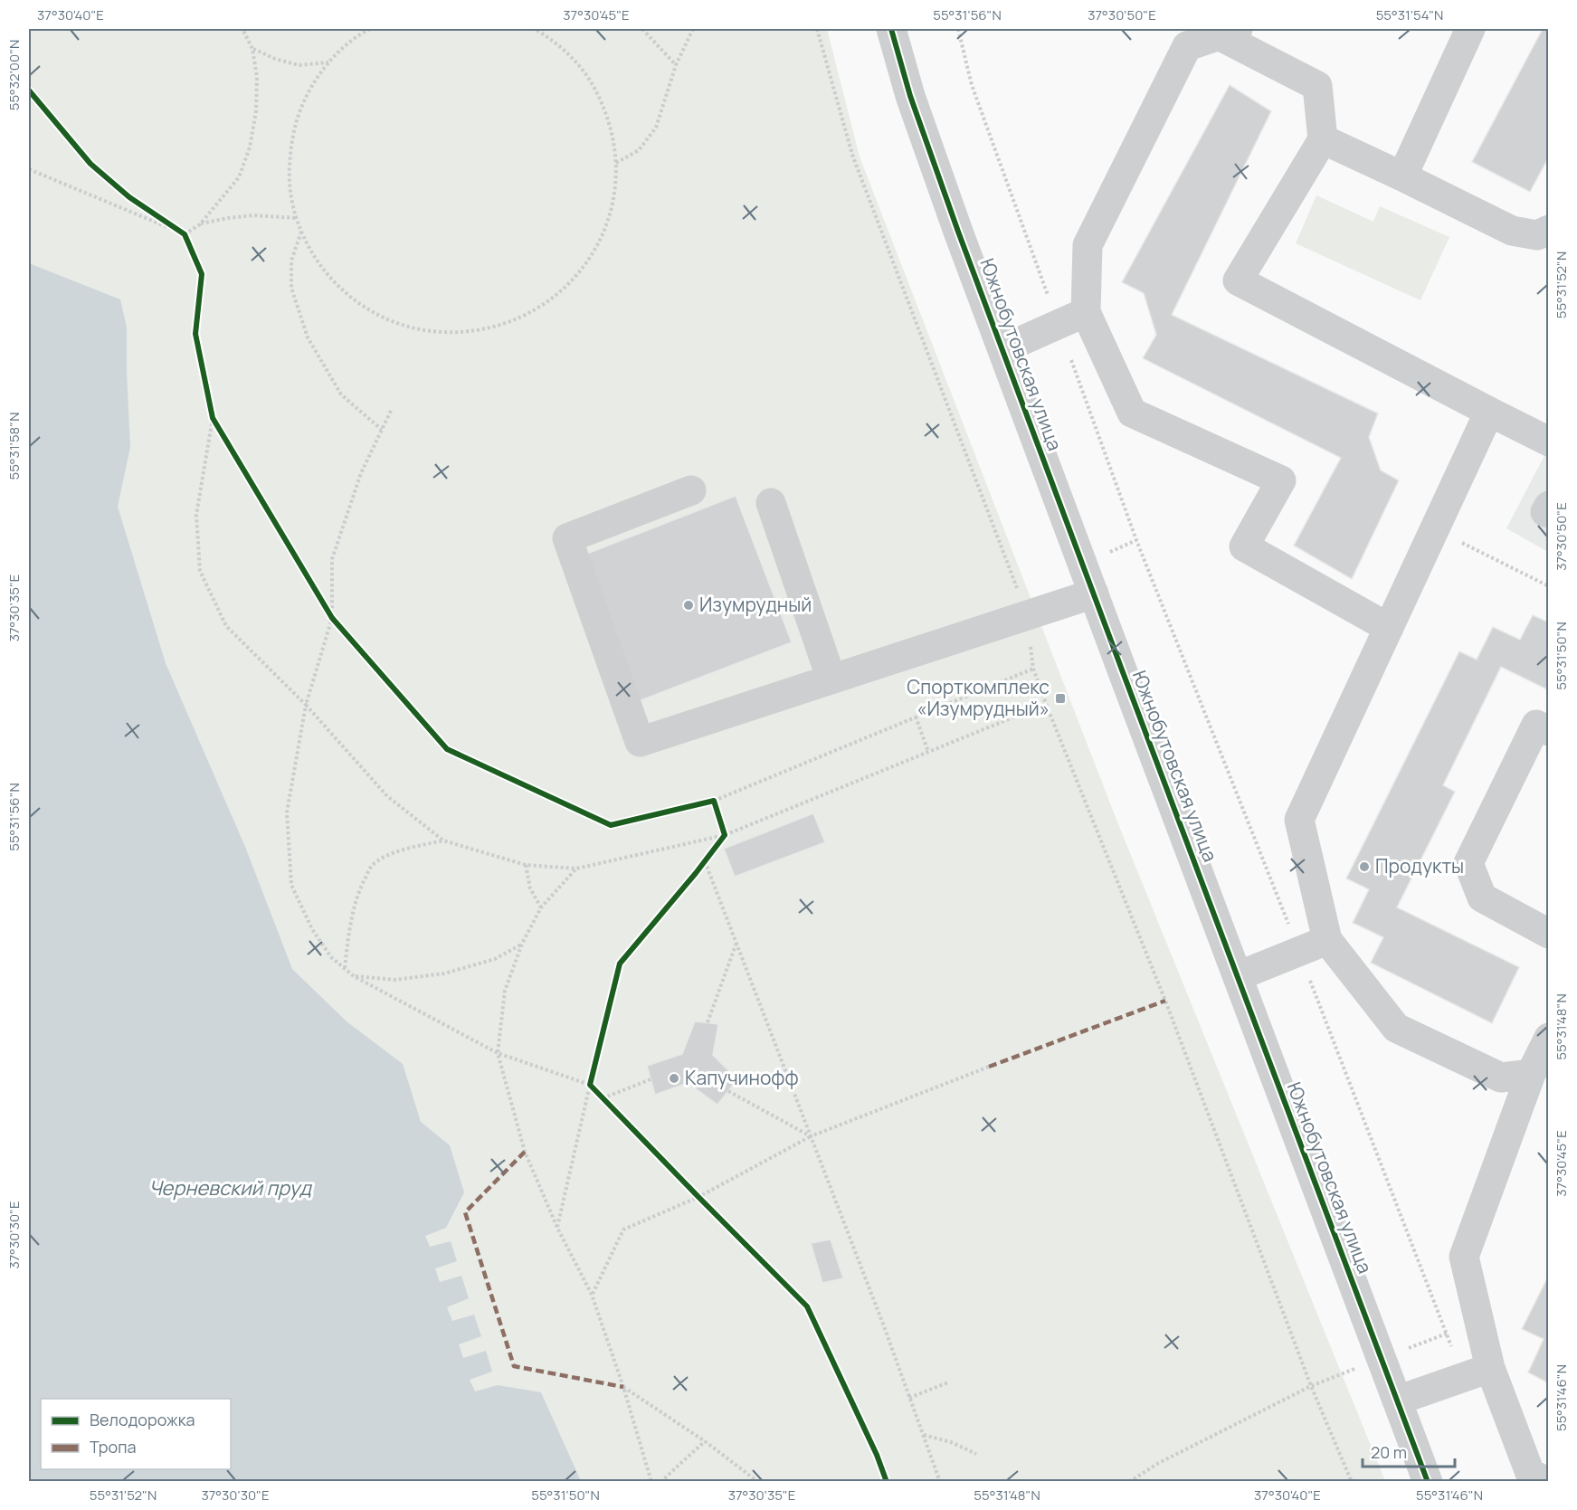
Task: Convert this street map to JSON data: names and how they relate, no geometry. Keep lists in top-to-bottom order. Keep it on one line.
{"streets":{"street":["Южнобутовская улица"]},"water":["Черневский пруд"],"places":{"other":["Изумрудный","Продукты","Капучинофф"],"transit":["Спорткомплекс «Изумрудный»"]},"legend":["Велодорожка","Тропа"],"scale_bar":"20 m","coordinates":["37°30'40\"E","37°30'45\"E","55°31'56\"N","37°30'50\"E","55°31'54\"N","55°32'00\"N","55°31'52\"N","55°31'58\"N","37°30'35\"E","55°31'50\"N","55°31'48\"N","37°30'30\"E","55°31'46\"N"]}
